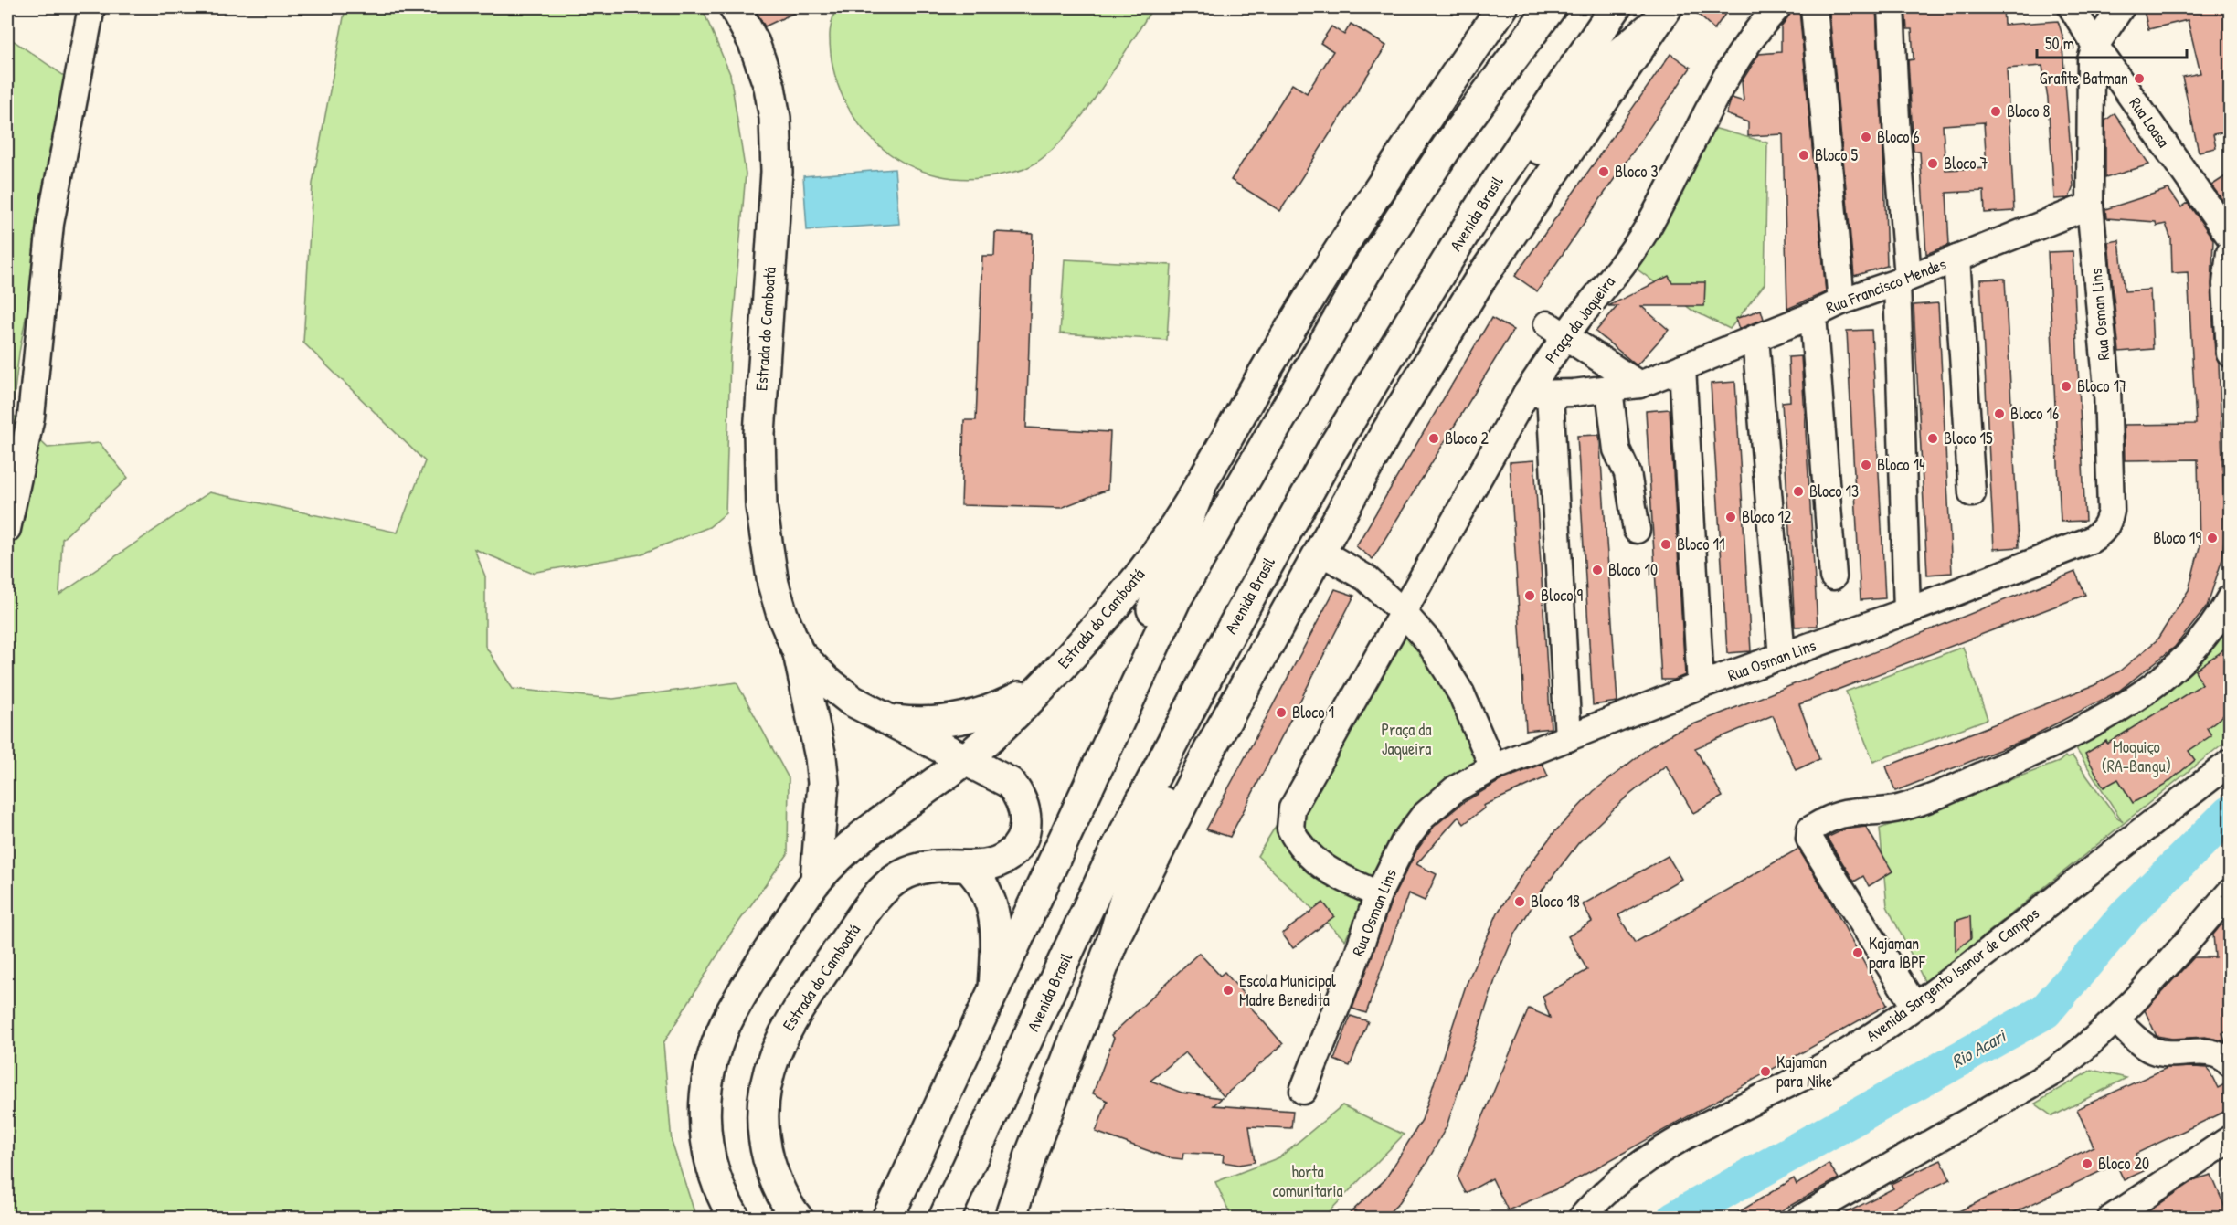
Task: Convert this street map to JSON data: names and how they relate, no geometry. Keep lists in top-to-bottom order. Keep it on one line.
{"streets":{"main road":["Avenida Brasil","Estrada do Camboatá"],"street":["Rua Loasa","Rua Francisco Mendes","Rua Osman Lins","Praça da Jaqueira","Avenida Sargento Isanor de Campos"]},"crossings":[["Rua Francisco Mendes","Rua Osman Lins"],["Rua Francisco Mendes","Praça da Jaqueira"],["Rua Osman Lins","Praça da Jaqueira"]],"water":["Rio Acari"],"parks":["Praça da Jaqueira","Moquiço (RA-Bangu)","horta comunitaria"],"places":["Grafite Batman","Bloco 8","Bloco 6","Bloco 5","Bloco 7","Bloco 3","Bloco 17","Bloco 16","Bloco 2","Bloco 15","Bloco 14","Bloco 13","Bloco 12","Bloco 19","Bloco 11","Bloco 10","Bloco 9","Bloco 1","Bloco 18","Kajaman para IBPF","Escola Municipal Madre Benedita","Kajaman para Nike","Bloco 20"],"scale_bar":"50 m"}
